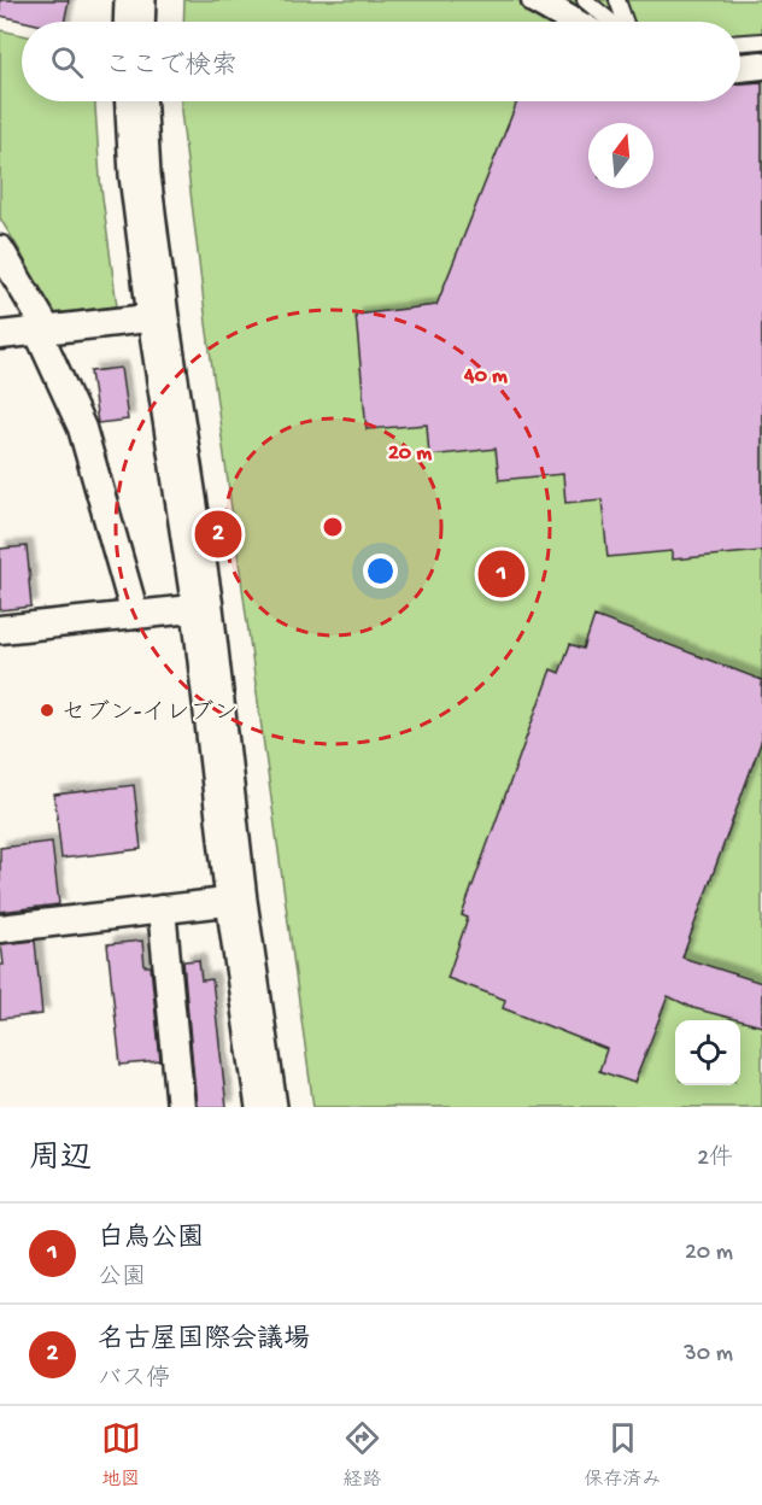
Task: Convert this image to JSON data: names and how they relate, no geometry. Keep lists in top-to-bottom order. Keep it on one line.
{"places":["セブン-イレブン"],"north":"top","page":{"search":"ここで検索","pins":["2","1"],"heading":["周辺","2件"],"list":[{"mark":"1","name":"白鳥公園","note":"公園","value":"20 m"},{"mark":"2","name":"名古屋国際会議場","note":"バス停","value":"30 m"}],"nav":["地図","経路","保存済み"]},"rings":["40 m","20 m"]}
